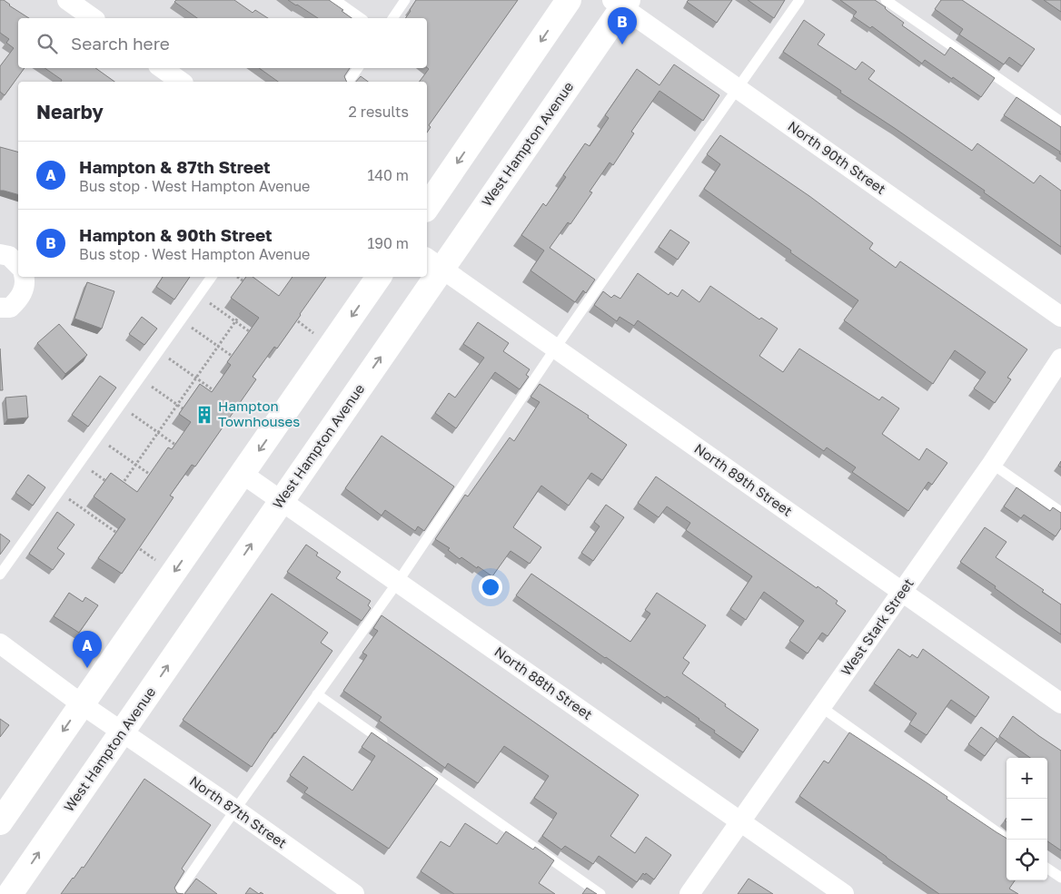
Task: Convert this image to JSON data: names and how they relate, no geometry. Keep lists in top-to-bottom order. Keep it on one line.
{"streets":{"main road":["West Hampton Avenue"],"street":["North 90th Street","North 89th Street","West Stark Street","North 88th Street","North 87th Street"]},"crossings":[["West Hampton Avenue","North 90th Street"],["West Hampton Avenue","North 89th Street"],["West Hampton Avenue","North 88th Street"],["West Hampton Avenue","North 87th Street"],["North 89th Street","West Stark Street"],["West Stark Street","North 88th Street"]],"places":{"building":["Hampton Townhouses"]},"page":{"pins":["B","A"],"search":"Search here","heading":["Nearby","2 results"],"list":[{"mark":"A","name":"Hampton & 87th Street","note":"Bus stop · West Hampton Avenue","value":"140 m"},{"mark":"B","name":"Hampton & 90th Street","note":"Bus stop · West Hampton Avenue","value":"190 m"}],"map_buttons":["+","−"]}}
